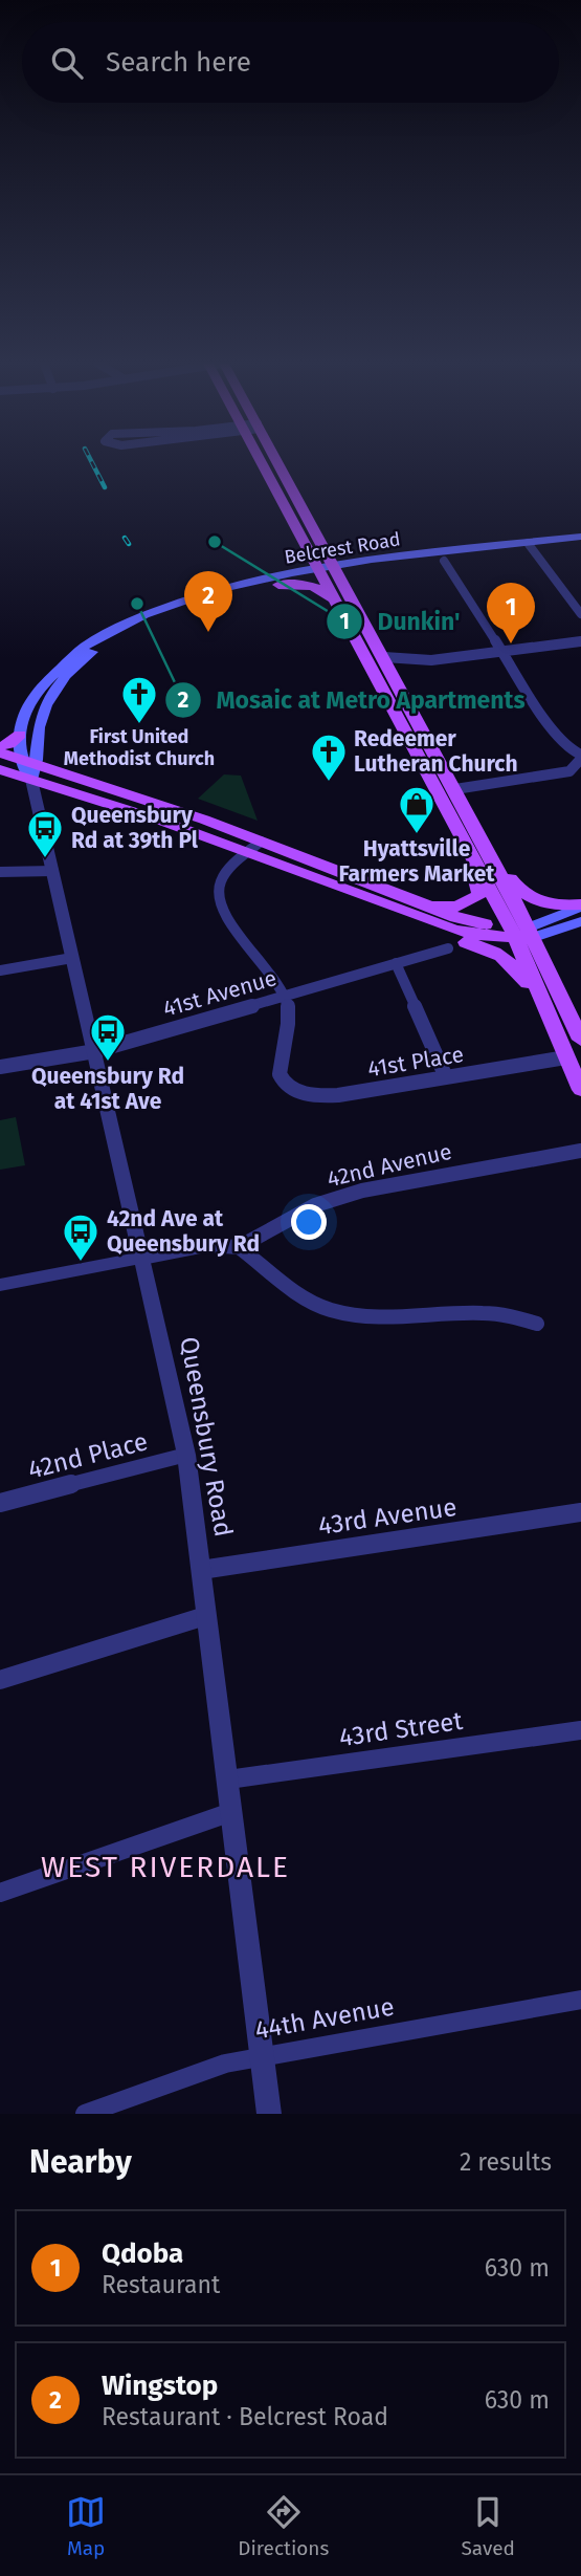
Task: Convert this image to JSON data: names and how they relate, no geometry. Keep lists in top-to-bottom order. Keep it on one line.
{"streets":{"main road":["Belcrest Road"],"street":["41st Avenue","41st Place","42nd Avenue","Queensbury Road","42nd Place","43rd Avenue","43rd Street","44th Avenue"]},"crossings":[["Belcrest Road","Queensbury Road"],["41st Avenue","41st Place"],["41st Avenue","Queensbury Road"],["Queensbury Road","42nd Place"],["Queensbury Road","43rd Avenue"],["Queensbury Road","43rd Street"],["Queensbury Road","44th Avenue"]],"districts":["WEST RIVERDALE"],"places":{"other":["Dunkin'","Mosaic at Metro Apartments"],"church":["First United Methodist Church","Redeemer Lutheran Church"],"shop":["Hyattsville Farmers Market"],"bus stop":["Queensbury Rd at 39th Pl","Queensbury Rd at 41st Ave","42nd Ave at Queensbury Rd"]},"page":{"search":"Search here","pins":["2","1"],"heading":["Nearby","2 results"],"list":[{"mark":"1","name":"Qdoba","note":"Restaurant","value":"630 m"},{"mark":"2","name":"Wingstop","note":"Restaurant · Belcrest Road","value":"630 m"}],"nav":["Map","Directions","Saved"]}}
